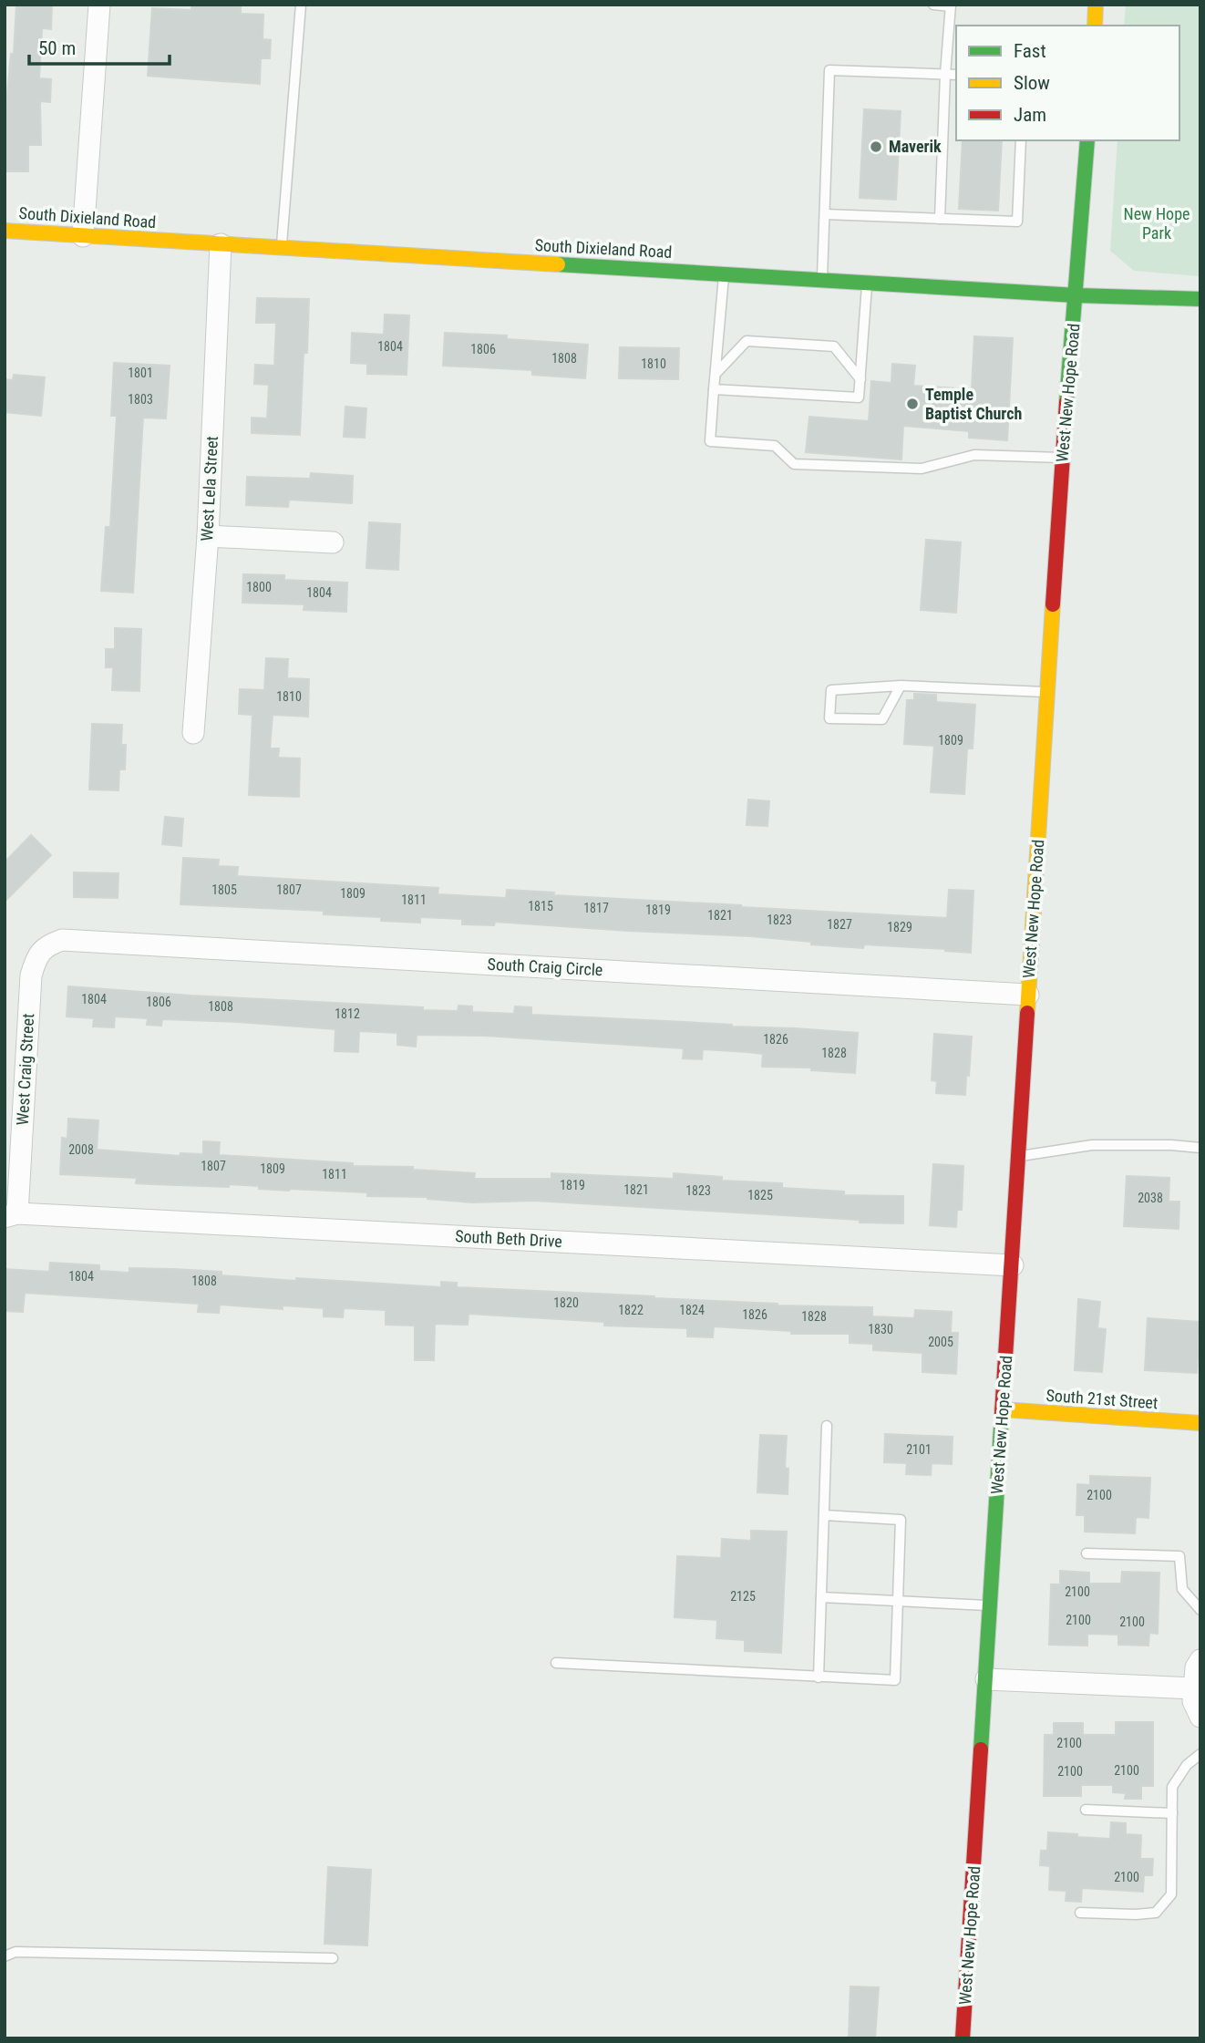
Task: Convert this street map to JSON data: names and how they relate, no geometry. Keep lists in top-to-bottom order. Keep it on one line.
{"streets":{"main road":["South Dixieland Road","West New Hope Road","South 21st Street"],"street":["West Lela Street","South Craig Circle","West Craig Street","South Beth Drive"]},"crossings":[["South Dixieland Road","West New Hope Road"],["South Dixieland Road","West Lela Street"],["West New Hope Road","South Craig Circle"],["West New Hope Road","South Beth Drive"],["West New Hope Road","South 21st Street"],["South Craig Circle","West Craig Street"],["West Craig Street","South Beth Drive"]],"parks":["New Hope Park"],"places":["Maverik","Temple Baptist Church"],"house_numbers":["1804","1806","1808","1810","1801","1803","1800","1804","1810","1809","1805","1807","1809","1811","1815","1817","1819","1821","1823","1827","1829","1804","1806","1808","1812","1826","1828","2008","1807","1809","1811","1819","1821","1823","1825","2038","1804","1808","1820","1822","1824","1826","1828","1830","2005","2101","2100","2100","2125","2100","2100","2100","2100","2100","2100"],"legend":["Fast","Slow","Jam"],"scale_bar":"50 m"}
